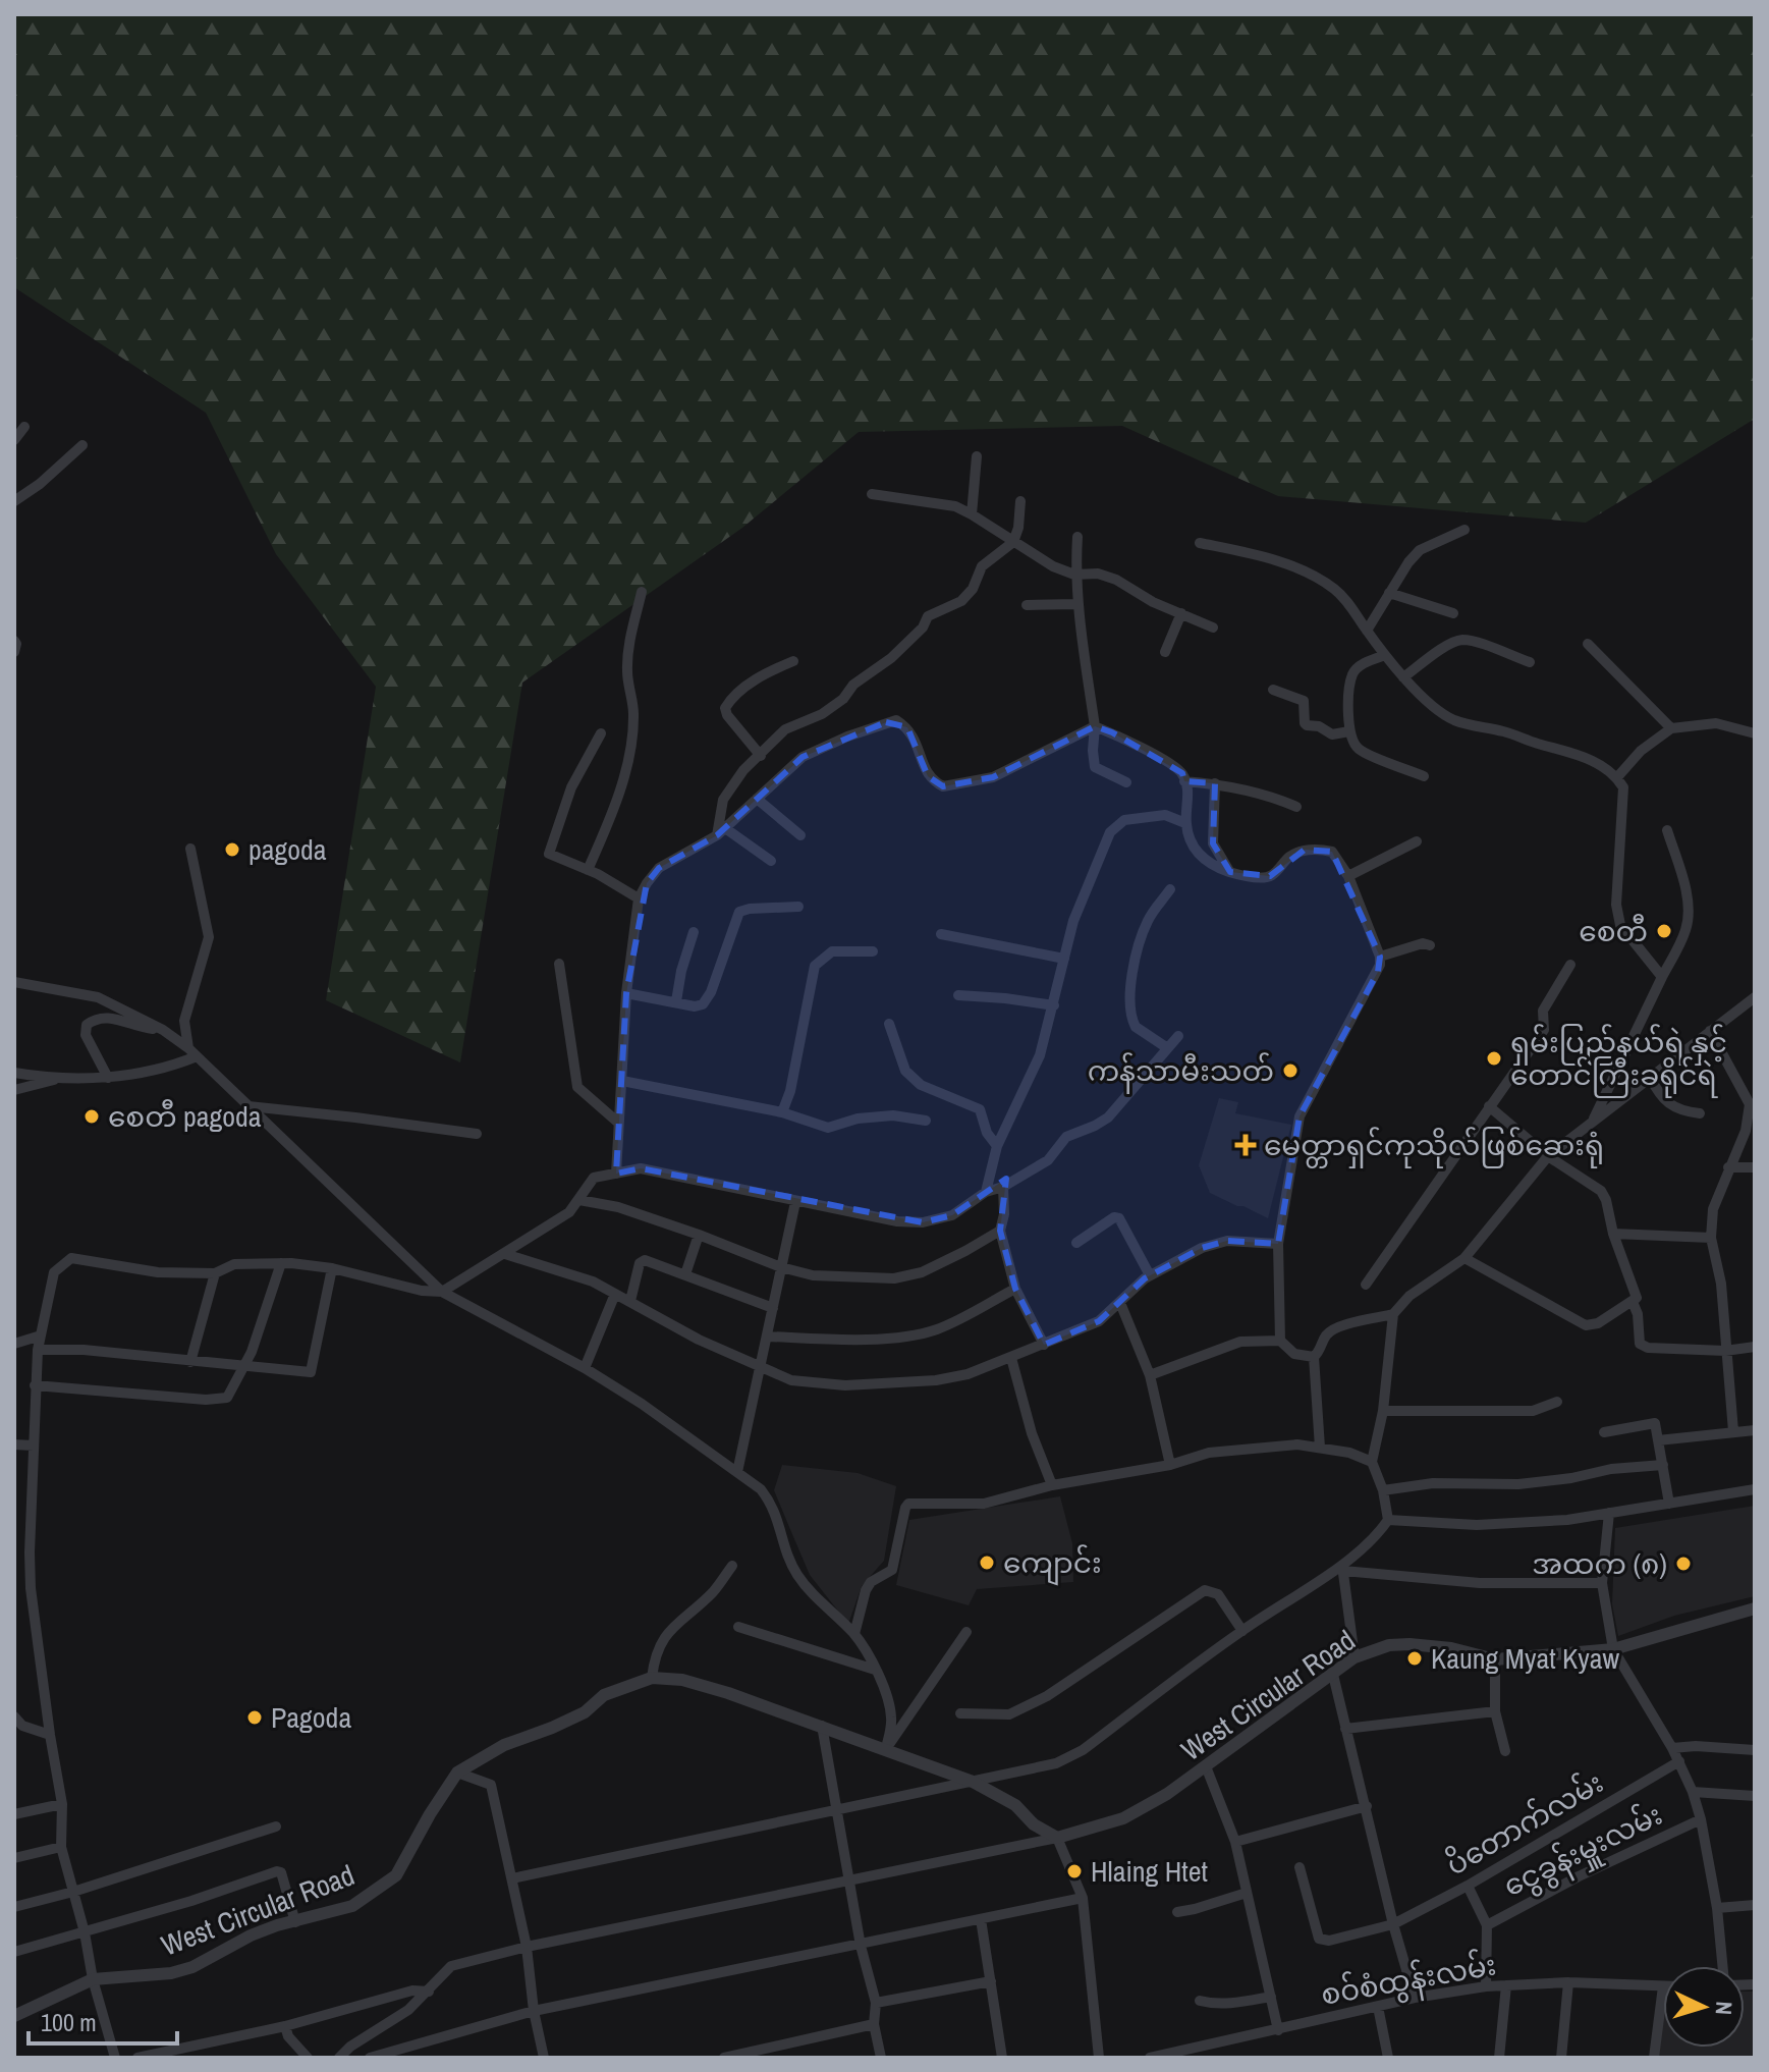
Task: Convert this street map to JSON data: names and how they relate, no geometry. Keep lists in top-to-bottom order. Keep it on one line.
{"streets":{"street":["West Circular Road","ပိတောက်လမ်း","ငွေခွန်းမှူးလမ်း","စဝ်စံထွန်းလမ်း"]},"places":{"other":["pagoda","စေတီ","ရှမ်းပြည်နယ်ရဲ နှင့် တောင်ကြီးခရိုင်ရဲ","ကန်သာမီးသတ်","စေတီ pagoda","ကျောင်း","အထက (၈)","Kaung Myat Kyaw","Pagoda","Hlaing Htet"],"health":["မေတ္တာရှင်ကုသိုလ်ဖြစ်ဆေးရုံ"]},"scale_bar":"100 m","north":"right"}
